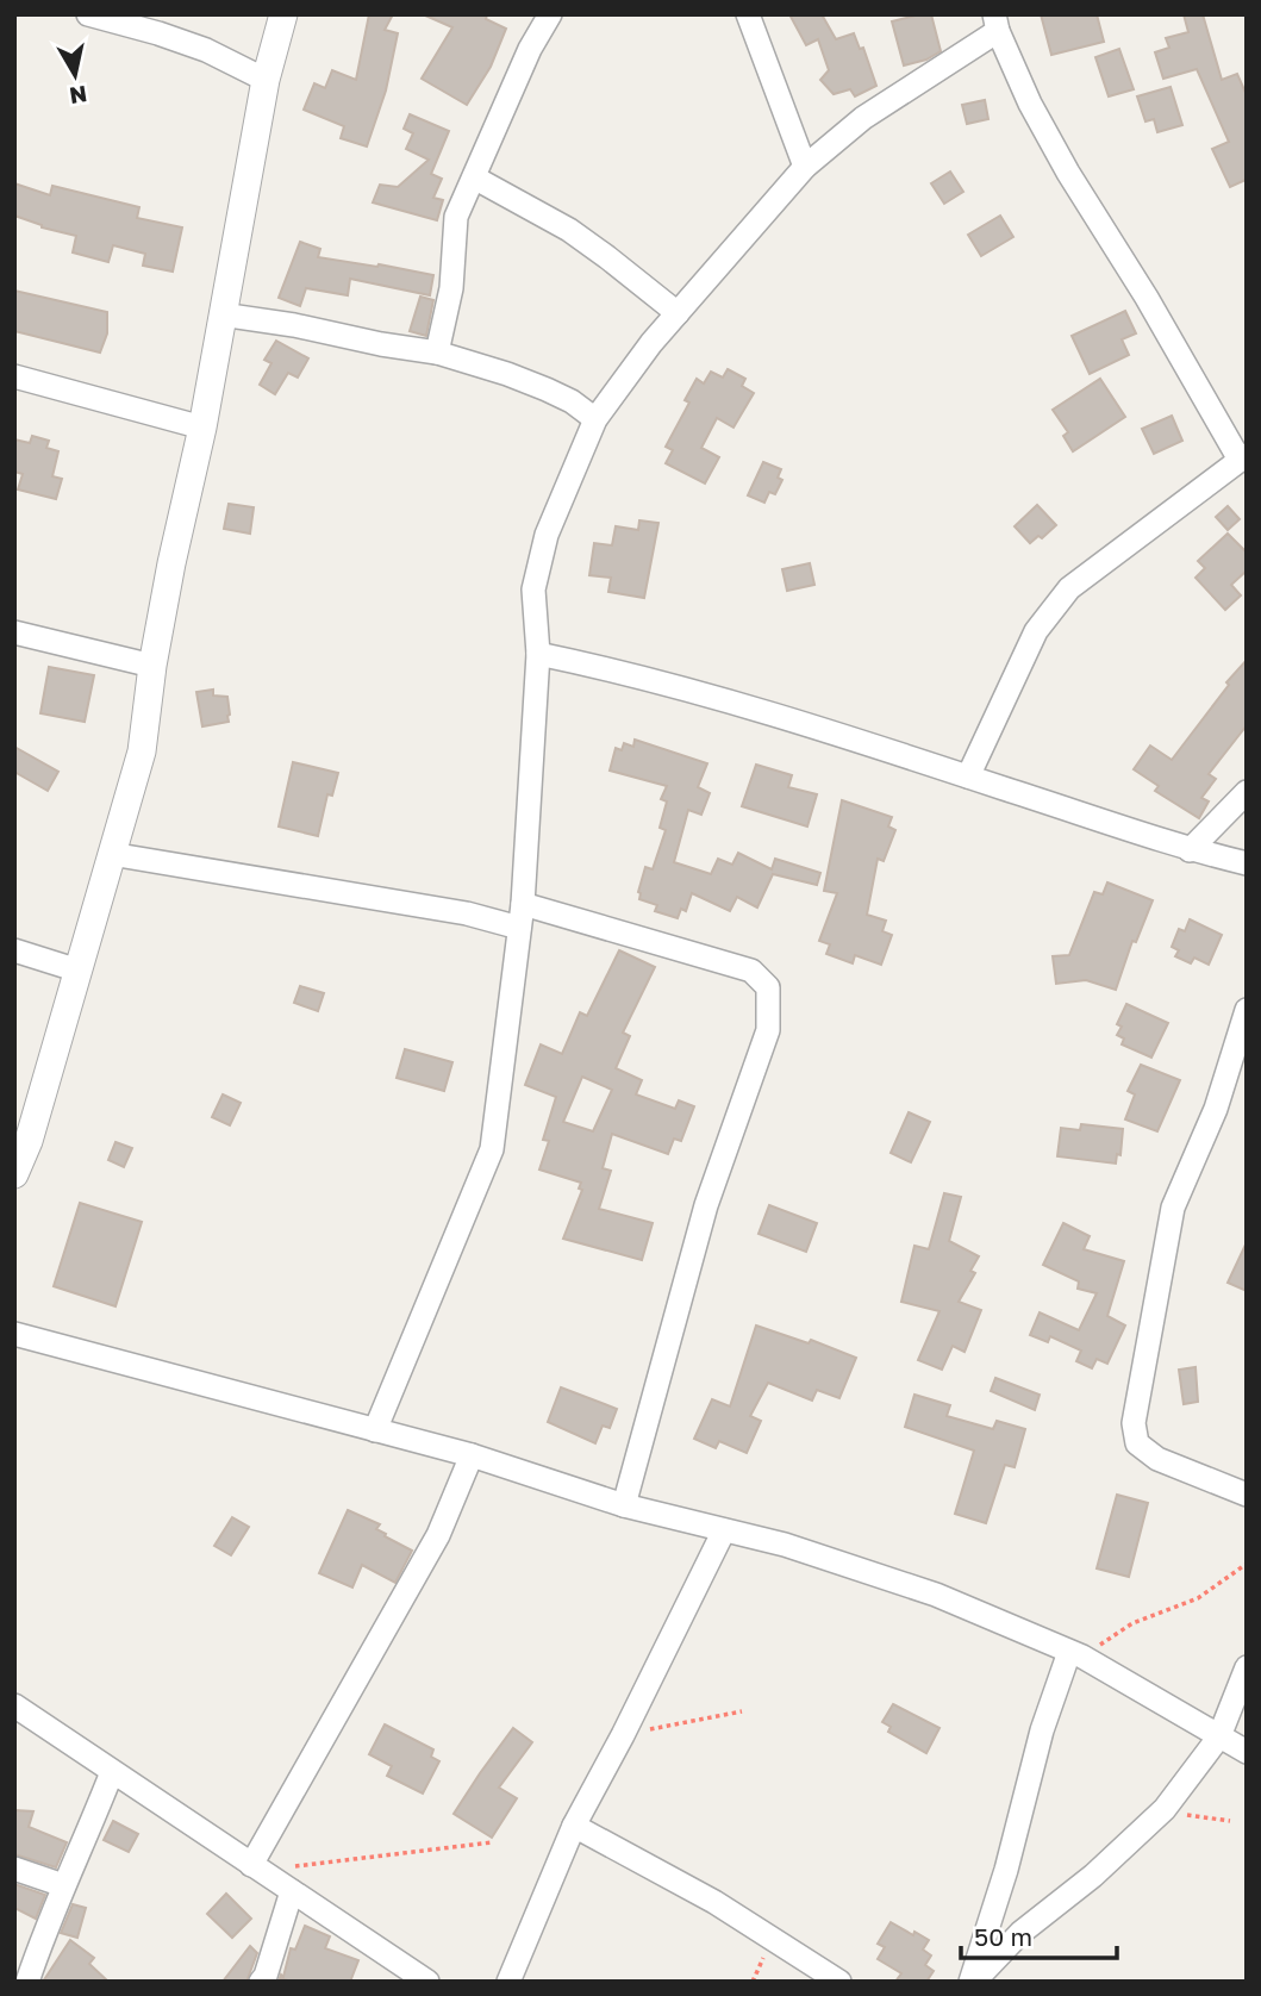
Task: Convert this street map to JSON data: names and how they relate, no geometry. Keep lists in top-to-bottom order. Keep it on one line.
{"scale_bar":"50 m","north":"bottom"}
